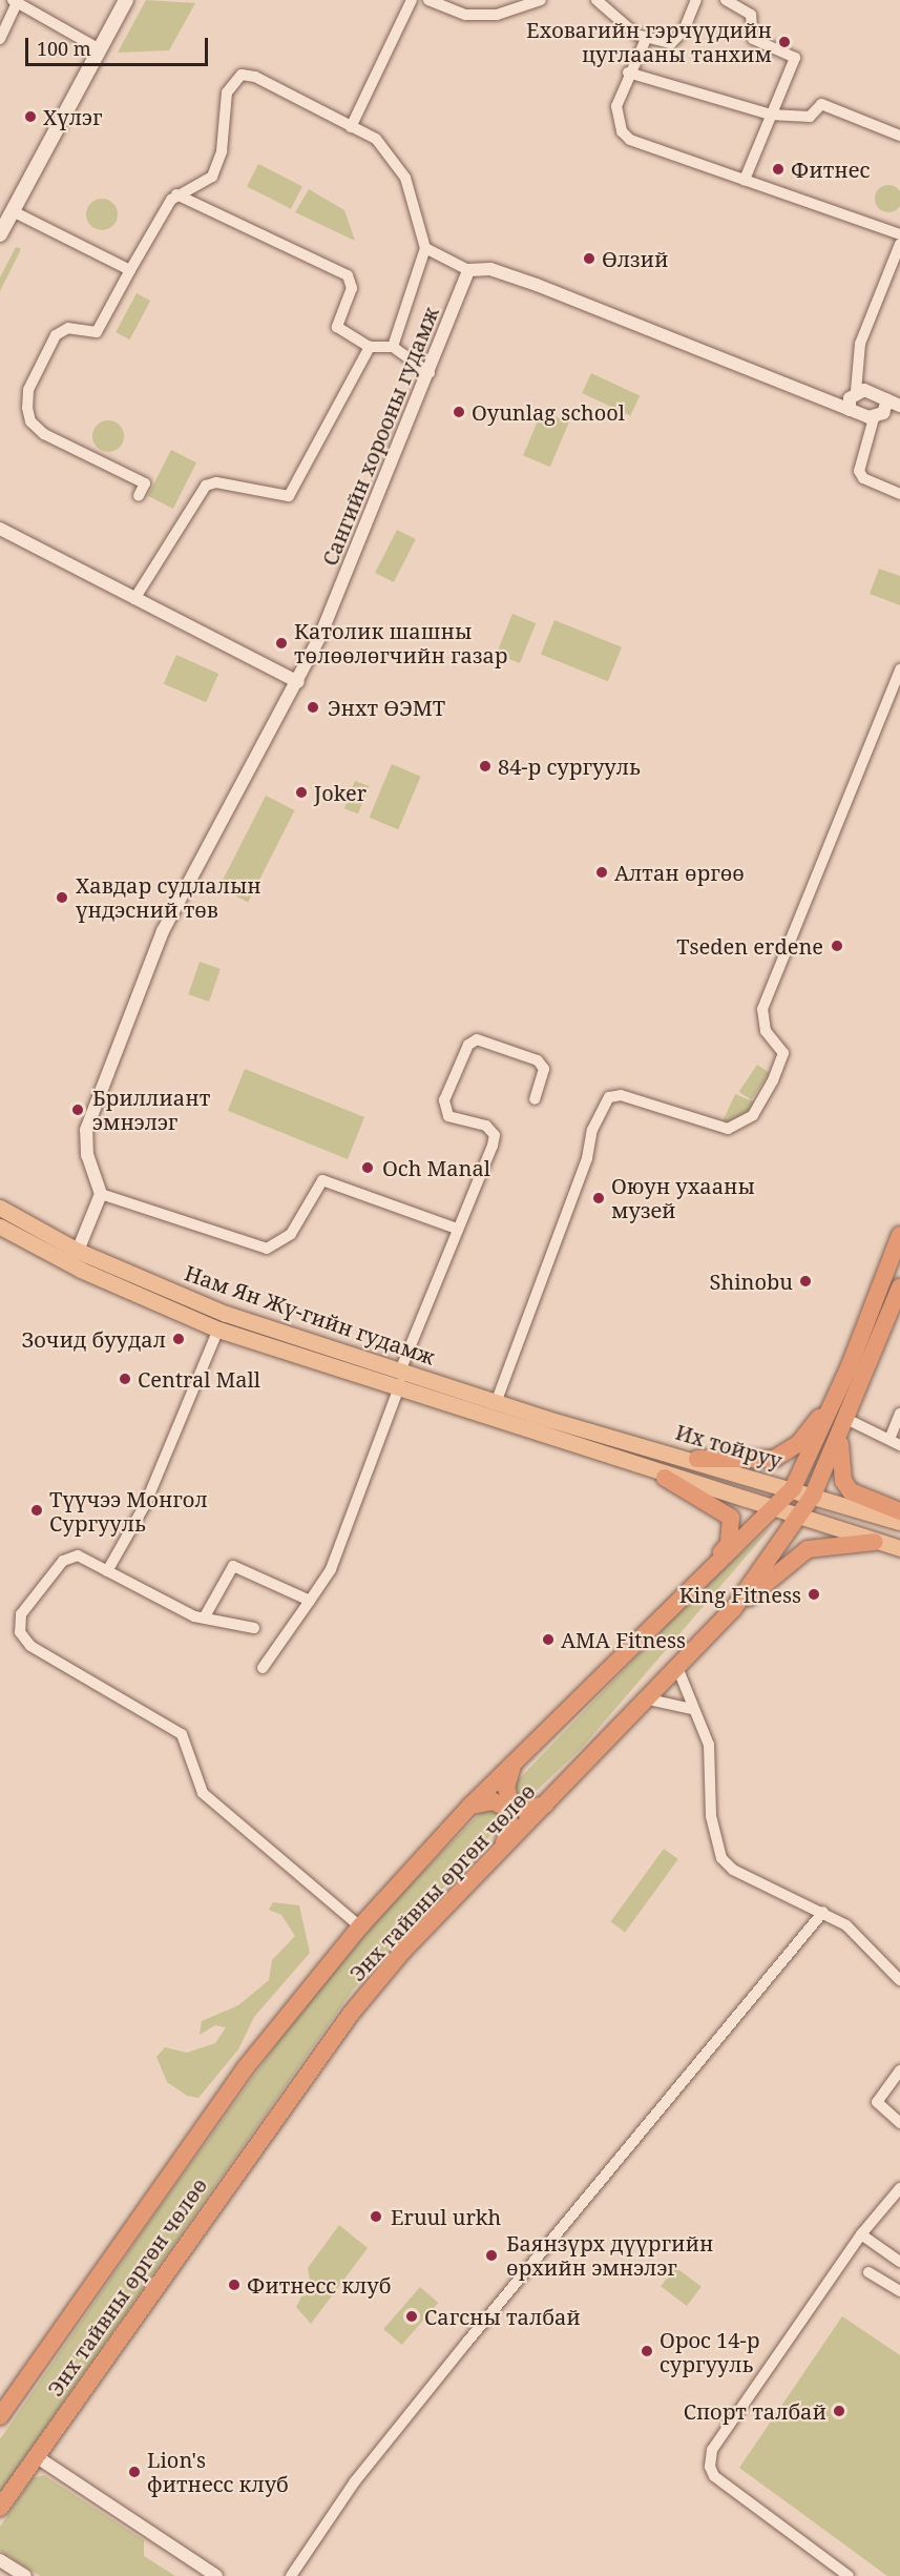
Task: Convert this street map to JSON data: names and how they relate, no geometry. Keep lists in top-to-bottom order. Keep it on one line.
{"streets":{"highway":["Энх тайвны өргөн чөлөө"],"main road":["Нам Ян Жү-гийн гудамж","Их тойруу"],"street":["Сангийн хорооны гудамж"]},"crossings":[["Нам Ян Жү-гийн гудамж","Их тойруу"],["Их тойруу","Энх тайвны өргөн чөлөө"]],"places":["Еховагийн гэрчүүдийн цуглааны танхим","Хүлэг","Фитнес","Өлзий","Oyunlag school","Католик шашны төлөөлөгчийн газар","Энхт ӨЭМТ","84-р сургууль","Joker","Алтан өргөө","Хавдар судлалын үндэсний төв","Tseden erdene","Бриллиант эмнэлэг","Och Manal","Оюун ухааны музей","Shinobu","Зочид буудал","Central Mall","Түүчээ Монгол Сургууль","King Fitness","AMA Fitness","Eruul urkh","Баянзүрх дүүргийн өрхийн эмнэлэг","Фитнесс клуб","Сагсны талбай","Орос 14-р сургууль","Спорт талбай","Lion's фитнесс клуб"],"scale_bar":"100 m"}
